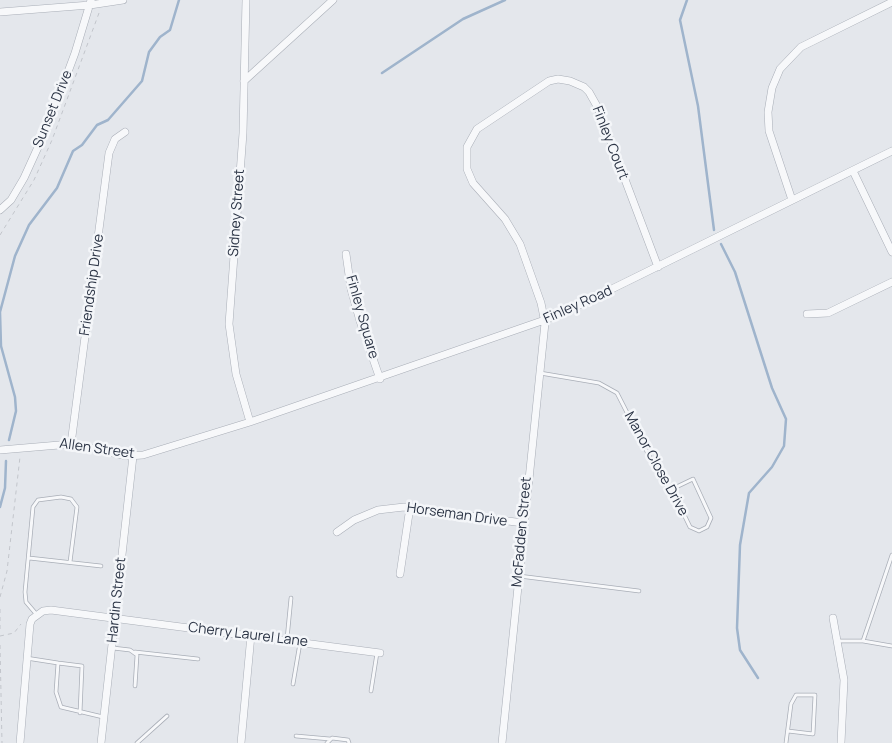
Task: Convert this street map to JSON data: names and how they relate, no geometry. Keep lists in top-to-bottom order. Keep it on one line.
{"streets":{"street":["Sunset Drive","Finley Court","Sidney Street","Friendship Drive","Finley Road","Finley Square","Allen Street","Horseman Drive","McFadden Street","Hardin Street","Cherry Laurel Lane"],"lane":["Manor Close Drive"]},"crossings":[["Finley Court","Finley Road"],["Finley Court","McFadden Street"],["Sidney Street","Finley Road"],["Sidney Street","Allen Street"],["Friendship Drive","Allen Street"],["Finley Road","Finley Square"],["Finley Road","Allen Street"],["Finley Road","McFadden Street"],["Allen Street","Hardin Street"],["Manor Close Drive","McFadden Street"],["Horseman Drive","McFadden Street"],["Hardin Street","Cherry Laurel Lane"]]}
